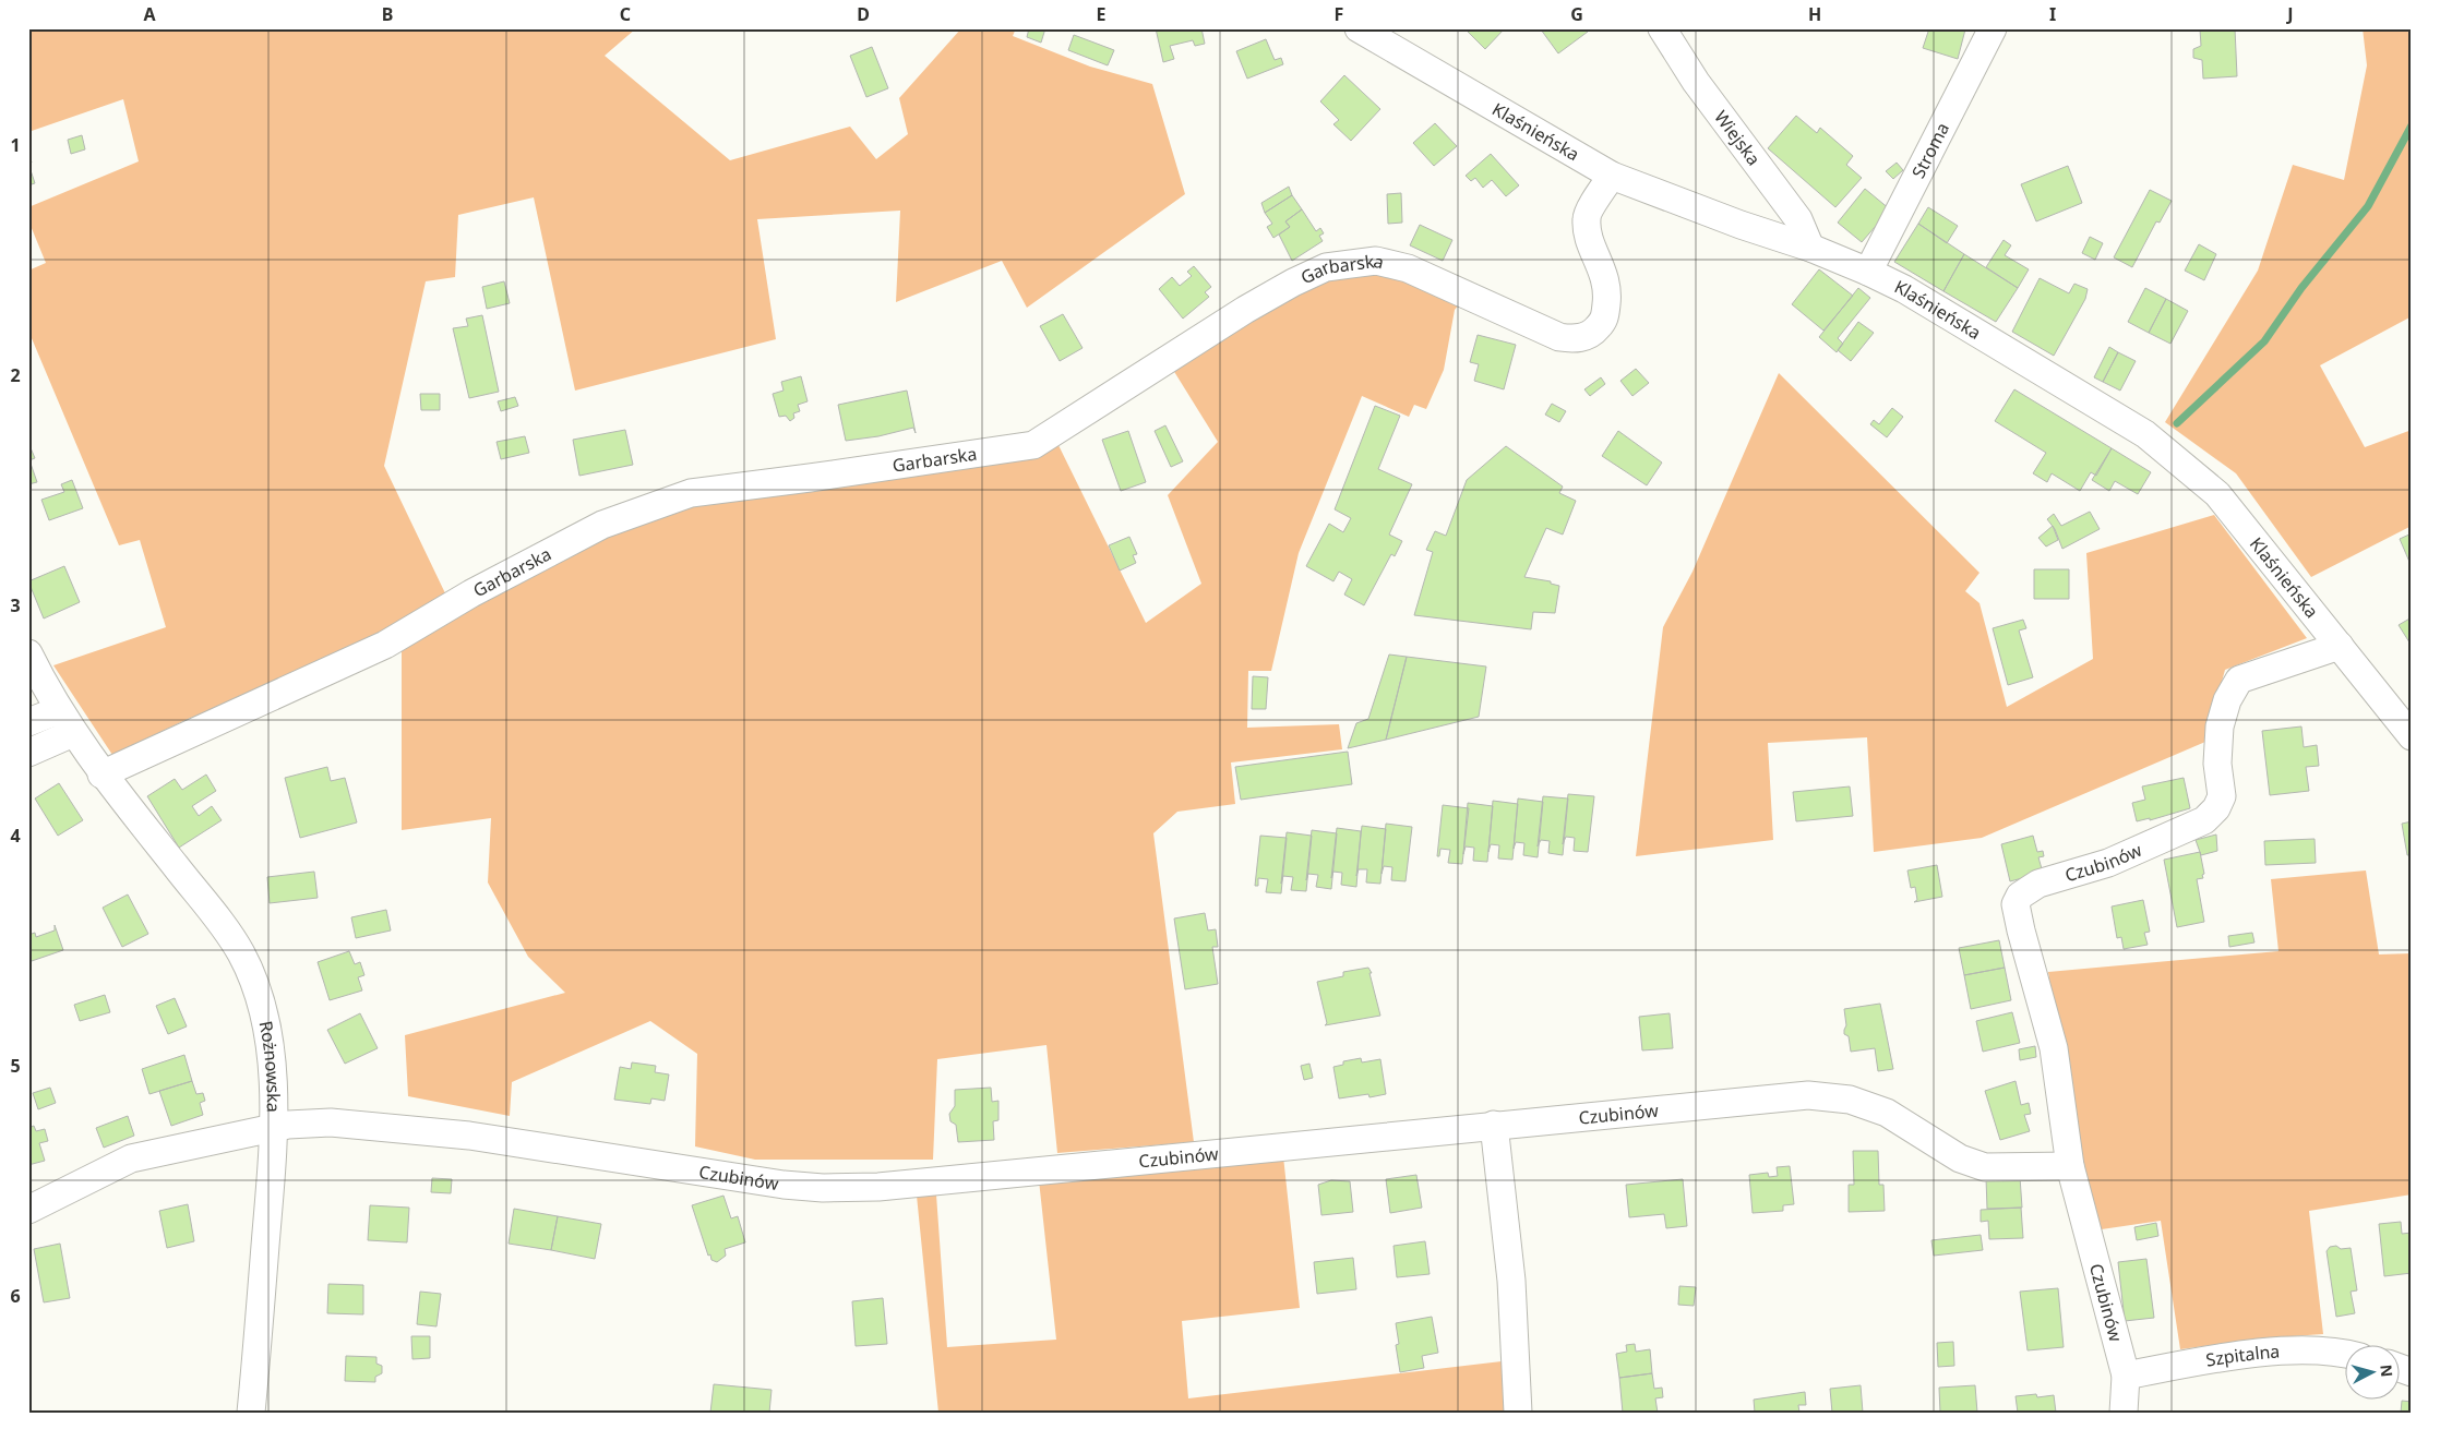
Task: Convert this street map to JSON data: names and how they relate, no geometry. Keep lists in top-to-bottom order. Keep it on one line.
{"streets":{"street":["Klaśnieńska","Wiejska","Stroma","Garbarska","Czubinów","Rożnowska","Szpitalna"]},"crossings":[["Klaśnieńska","Wiejska"],["Klaśnieńska","Stroma"],["Klaśnieńska","Garbarska"],["Klaśnieńska","Czubinów"],["Garbarska","Rożnowska"],["Czubinów","Rożnowska"],["Czubinów","Szpitalna"]],"north":"right","grid":{"columns":["A","B","C","D","E","F","G","H","I","J"],"rows":["1","2","3","4","5","6"]}}
